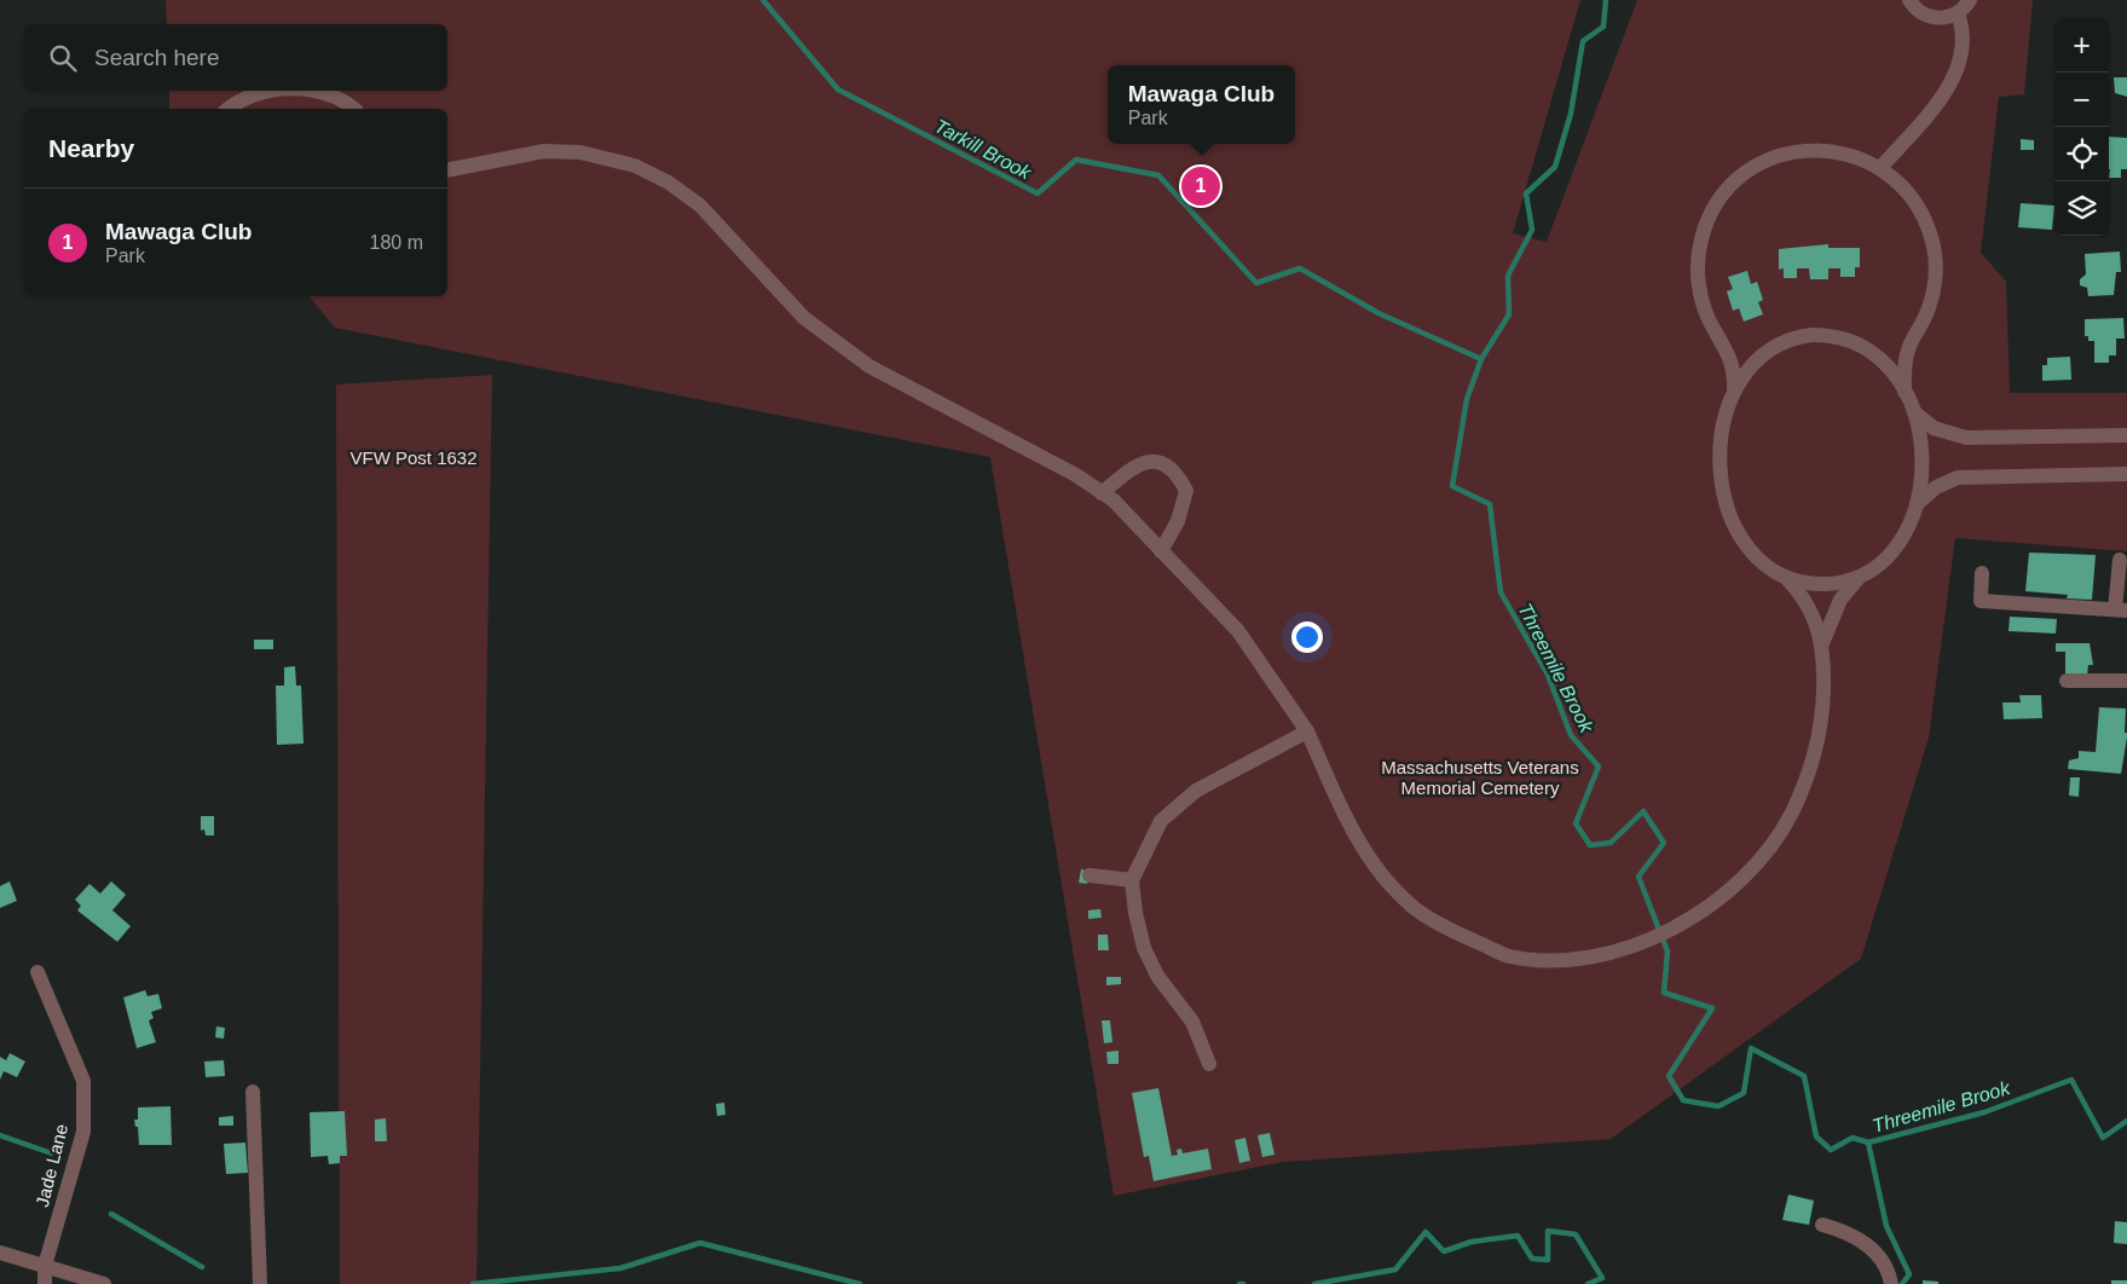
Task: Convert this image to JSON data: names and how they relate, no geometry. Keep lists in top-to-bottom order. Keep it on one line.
{"streets":{"street":["Jade Lane"]},"water":["Tarkill Brook","Threemile Brook"],"parks":["VFW Post 1632","Massachusetts Veterans Memorial Cemetery"],"page":{"map_buttons":["+","−"],"search":"Search here","popup":["Mawaga Club","Park"],"heading":"Nearby","pins":"1","list":[{"mark":"1","name":"Mawaga Club","note":"Park","value":"180 m"}]}}
